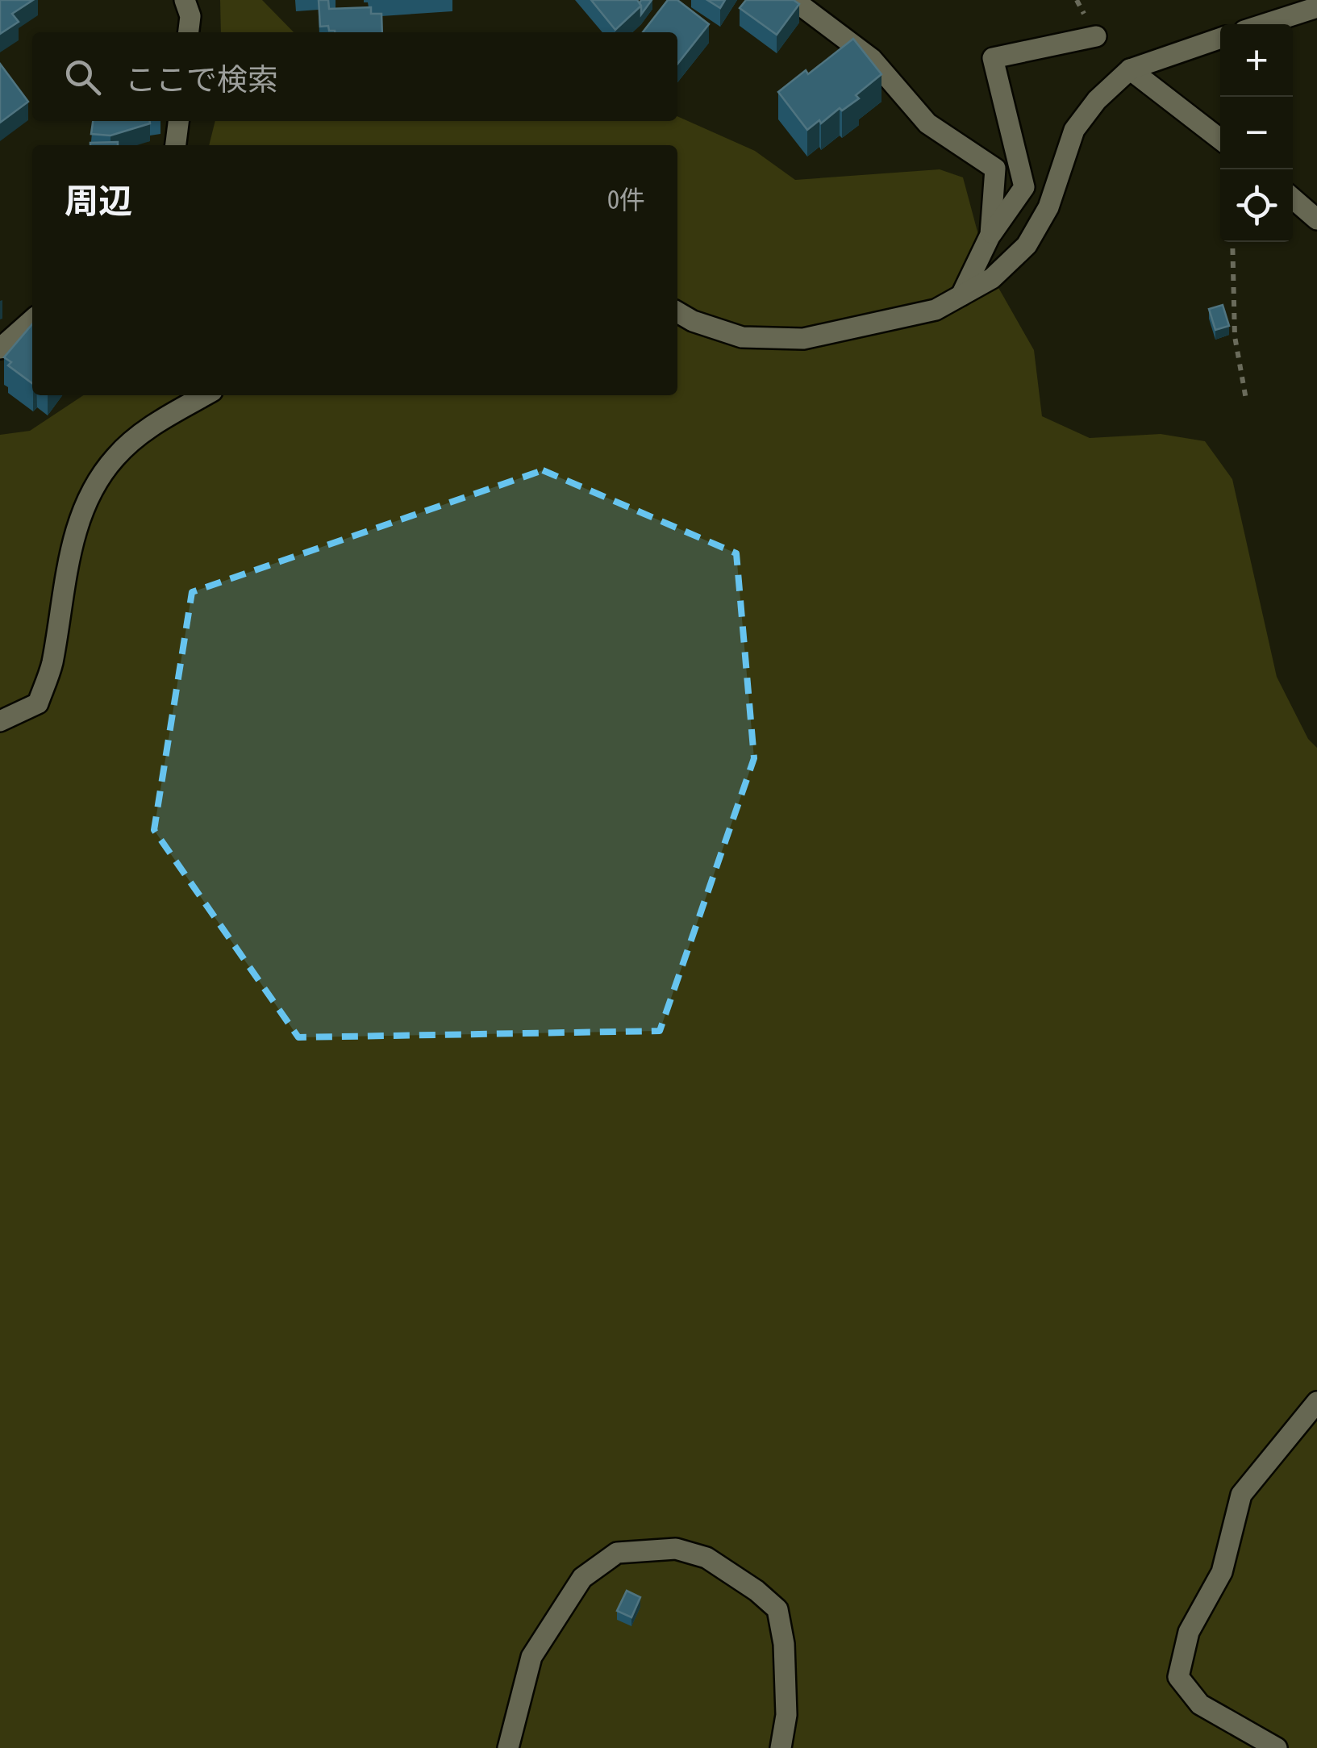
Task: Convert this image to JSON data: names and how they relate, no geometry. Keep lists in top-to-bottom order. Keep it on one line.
{"page":{"map_buttons":["+","−"],"search":"ここで検索","heading":["周辺","0件"]}}
